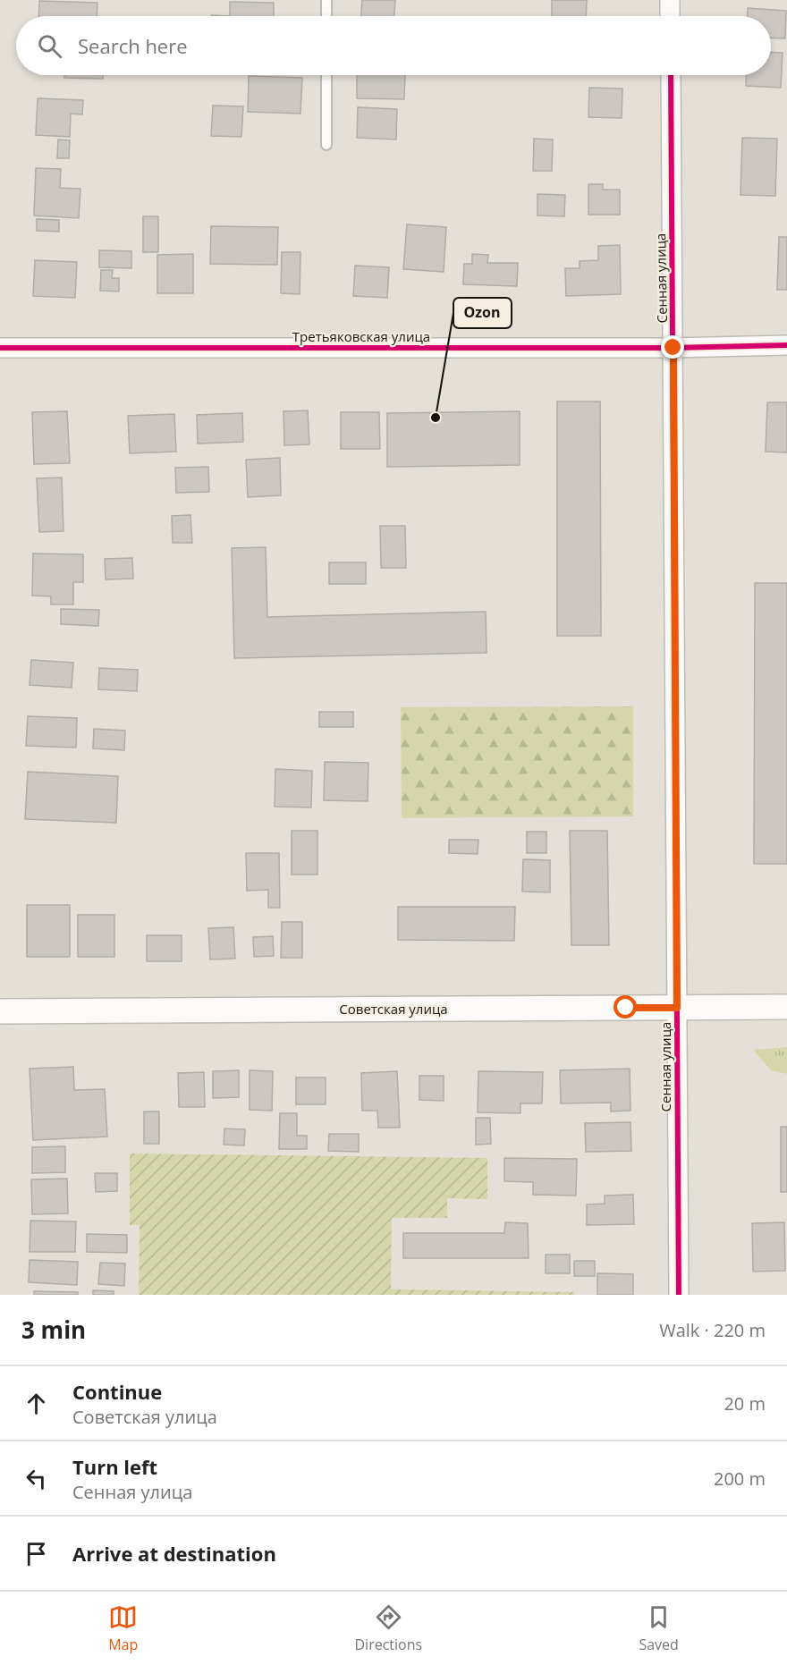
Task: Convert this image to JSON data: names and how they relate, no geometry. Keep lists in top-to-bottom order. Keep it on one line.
{"streets":{"street":["Сенная улица","Третьяковская улица","Советская улица"]},"crossings":[["Сенная улица","Третьяковская улица"],["Сенная улица","Советская улица"]],"places":["Ozon"],"page":{"search":"Search here","heading":["3 min","Walk · 220 m"],"list":[["Continue","Советская улица","20 m"],["Turn left","Сенная улица","200 m"],"Arrive at destination"],"nav":["Map","Directions","Saved"]}}
